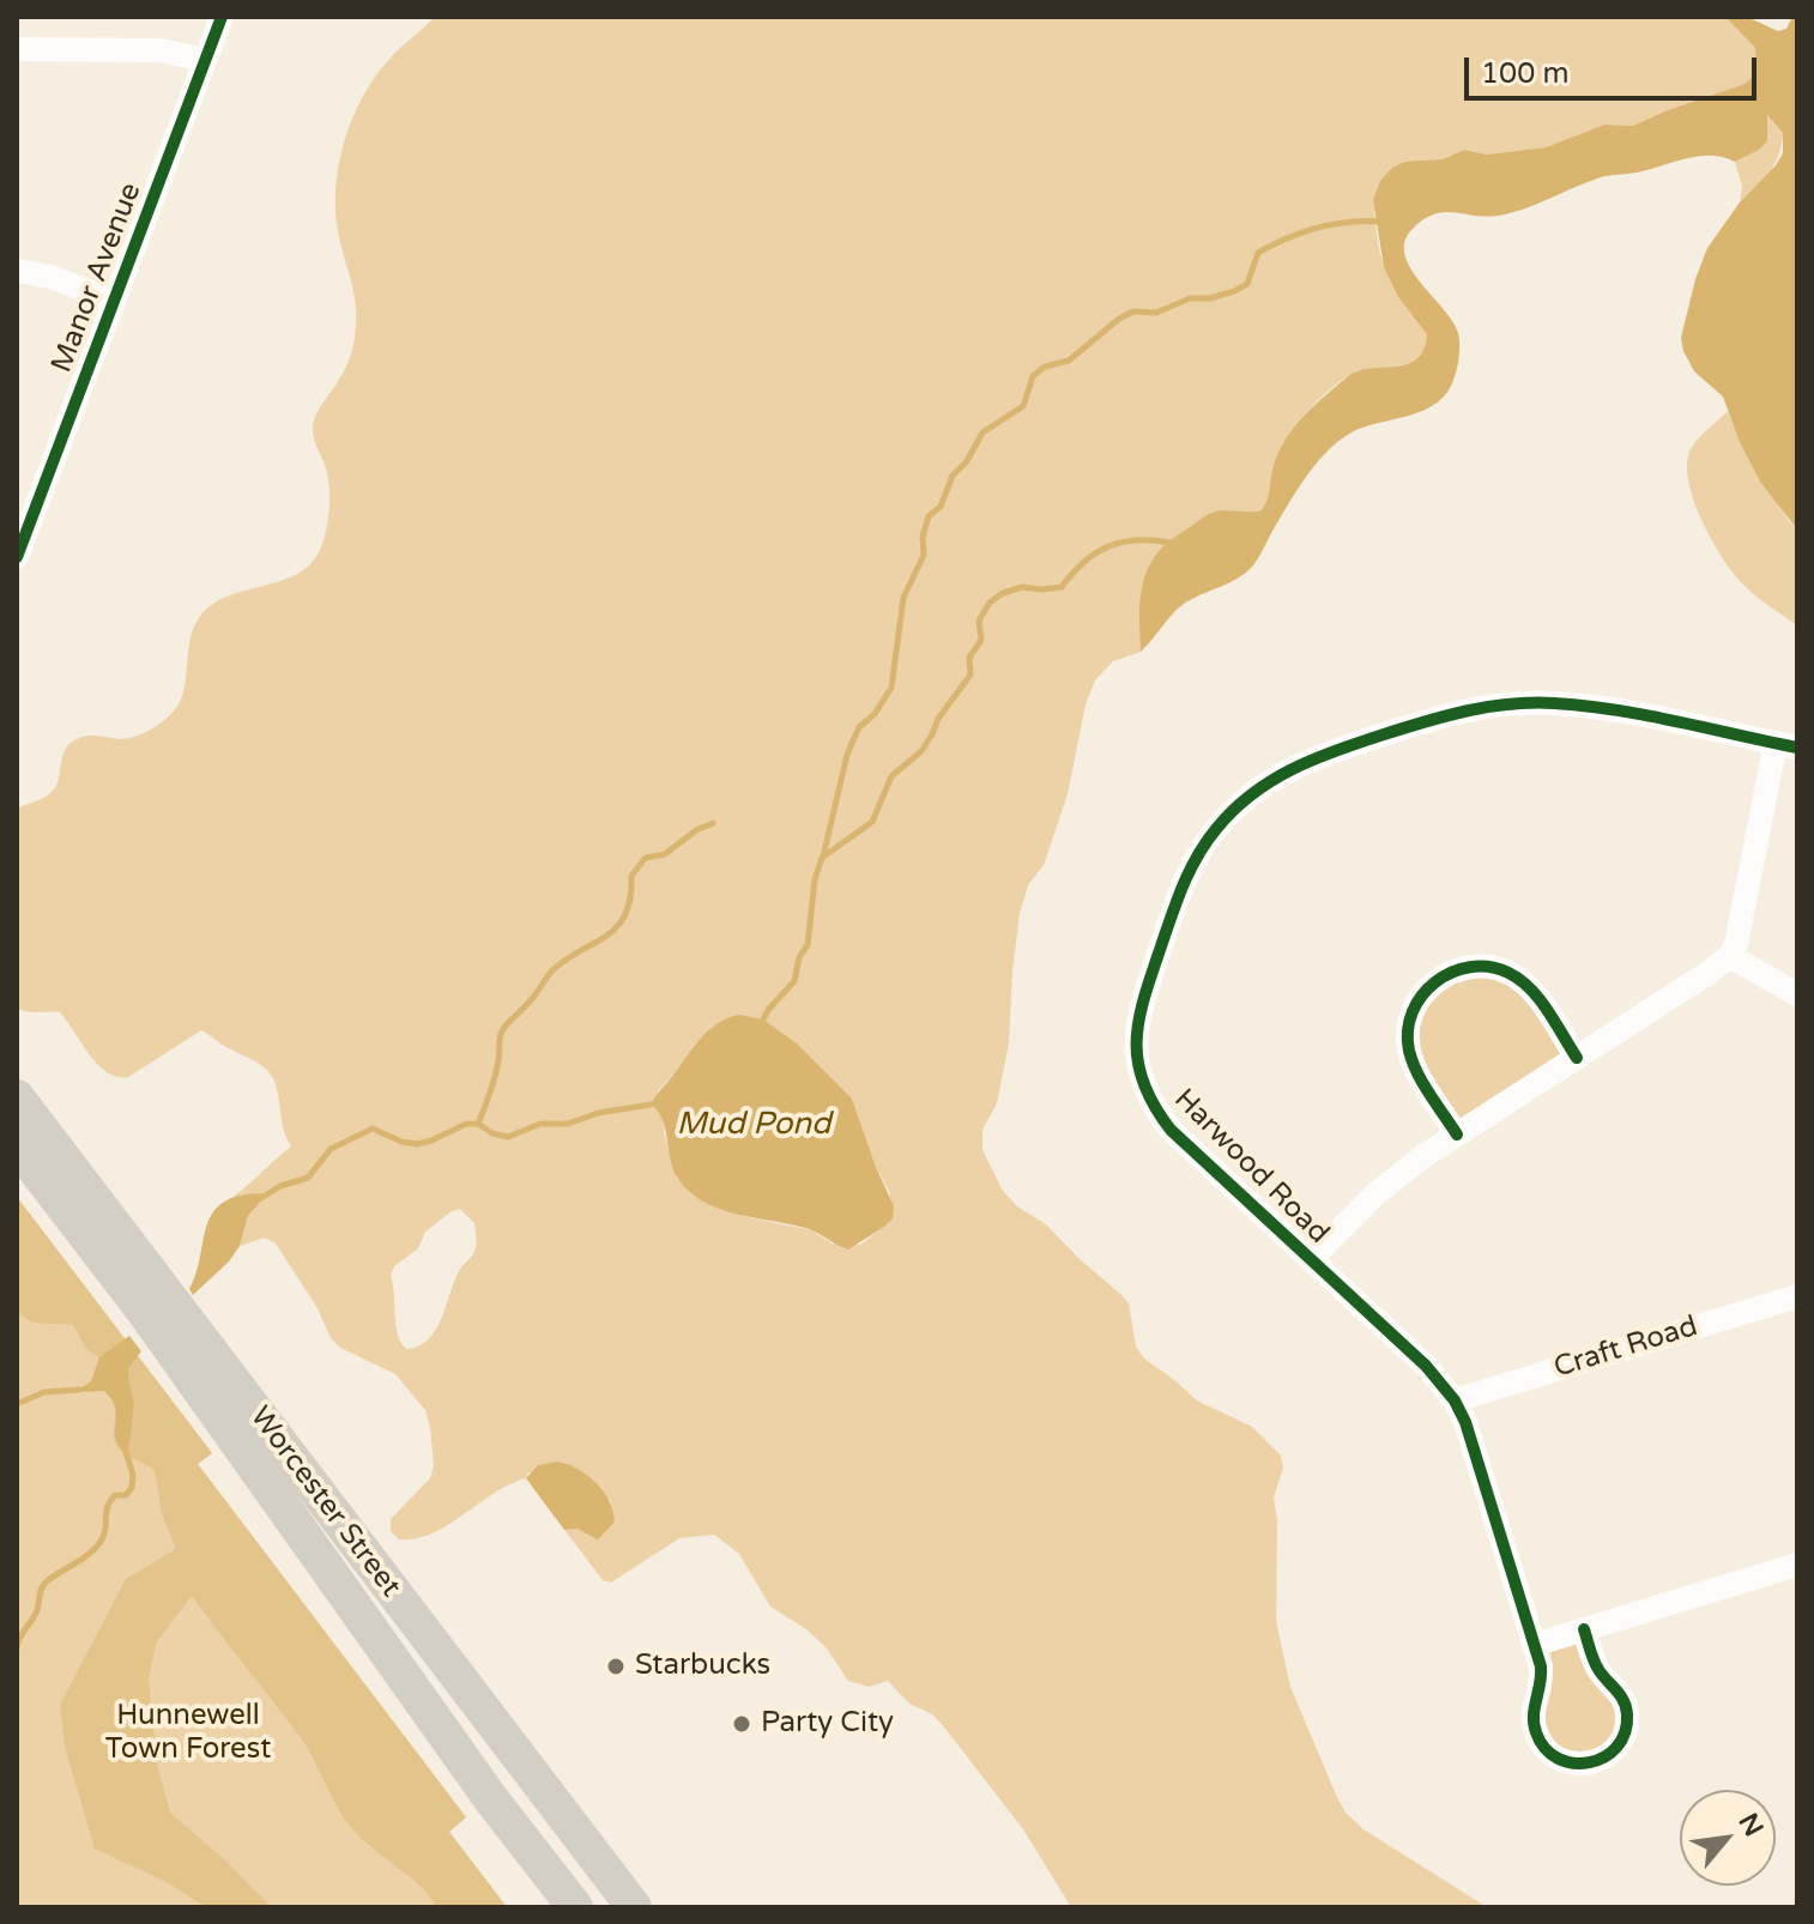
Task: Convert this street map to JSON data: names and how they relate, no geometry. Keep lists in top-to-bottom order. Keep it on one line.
{"streets":{"highway":["Worcester Street"],"street":["Manor Avenue","Harwood Road","Craft Road"]},"crossings":[["Harwood Road","Craft Road"]],"water":["Mud Pond"],"parks":["Hunnewell Town Forest"],"places":["Starbucks","Party City"],"scale_bar":"100 m","north":"top right"}
